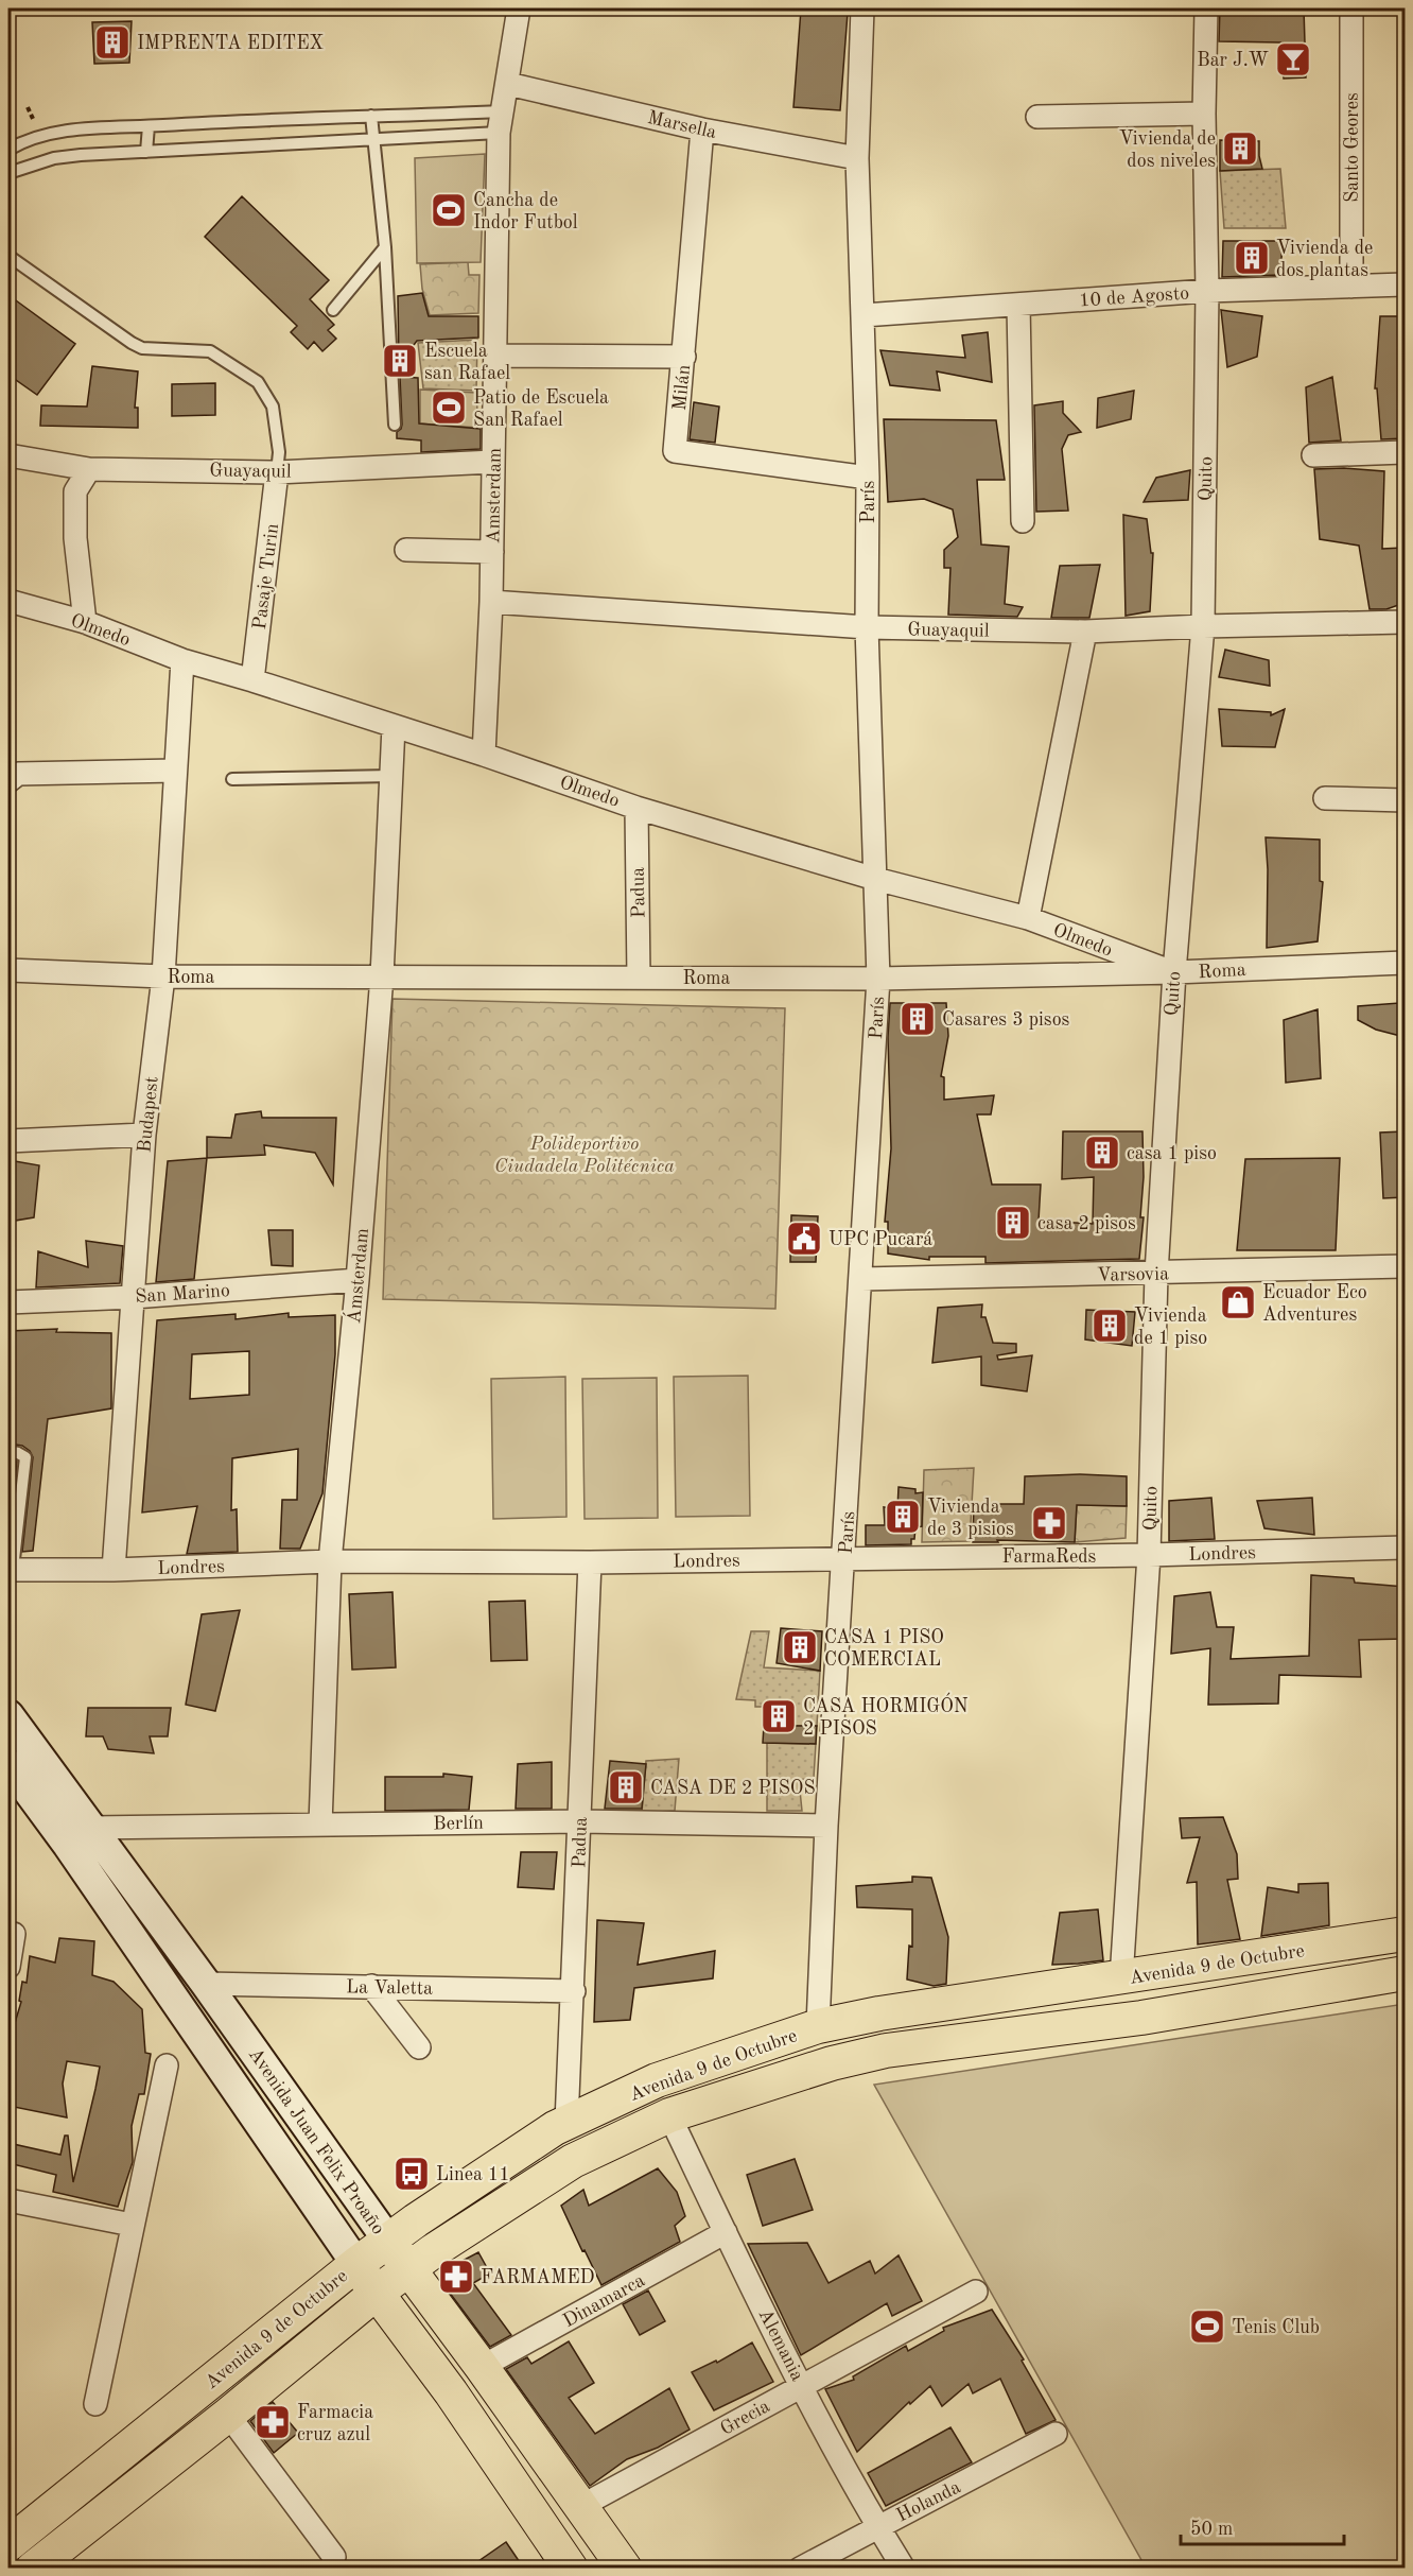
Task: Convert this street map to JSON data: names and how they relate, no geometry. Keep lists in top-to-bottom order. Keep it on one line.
{"streets":{"main road":["Avenida 9 de Octubre","Avenida Juan Felix Proaño"],"street":["Marsella","Santo Geores","10 de Agosto","Milán","Guayaquil","Quito","Amsterdam","París","Pasaje Turin","Olmedo","Padua","Roma","Budapest","Varsovia","Ámsterdam","San Marino","Londres","Berlín","La Valetta","Dinamarca","Alemania","Grecia","Holanda"]},"crossings":[["Marsella","Milán"],["Marsella","Amsterdam"],["Marsella","París"],["Santo Geores","10 de Agosto"],["10 de Agosto","Quito"],["10 de Agosto","París"],["Milán","París"],["Guayaquil","Quito"],["Guayaquil","Amsterdam"],["Guayaquil","París"],["Guayaquil","Pasaje Turin"],["Quito","Olmedo"],["Quito","Roma"],["Quito","Varsovia"],["Quito","Londres"],["Quito","Avenida 9 de Octubre"],["Amsterdam","Olmedo"],["París","Olmedo"],["París","Roma"],["París","Varsovia"],["París","Londres"],["París","Berlín"],["París","Avenida 9 de Octubre"],["Pasaje Turin","Olmedo"],["Olmedo","Padua"],["Olmedo","Roma"],["Olmedo","Budapest"],["Olmedo","Ámsterdam"],["Padua","Roma"],["Padua","Londres"],["Padua","Berlín"],["Padua","Avenida 9 de Octubre"],["Padua","La Valetta"],["Roma","Budapest"],["Roma","Ámsterdam"],["Budapest","San Marino"],["Budapest","Londres"],["Ámsterdam","San Marino"],["Ámsterdam","Londres"],["Ámsterdam","Berlín"],["Berlín","Avenida Juan Felix Proaño"],["Avenida 9 de Octubre","Avenida Juan Felix Proaño"],["Avenida 9 de Octubre","Alemania"],["La Valetta","Avenida Juan Felix Proaño"],["Avenida Juan Felix Proaño","Dinamarca"],["Avenida Juan Felix Proaño","Grecia"],["Dinamarca","Alemania"],["Alemania","Grecia"],["Alemania","Holanda"]],"parks":["Polideportivo Ciudadela Politécnica"],"places":{"building":["IMPRENTA EDITEX","Vivienda de dos niveles","Vivienda de dos plantas","Escuela san Rafael","Casares 3 pisos","casa 1 piso","casa 2 pisos","Vivienda de 1 piso","Vivienda de 3 pisios","CASA 1 PISO COMERCIAL","CASA HORMIGÓN 2 PISOS","CASA DE 2 PISOS"],"bar":["Bar J.W"],"sports":["Cancha de Indor Futbol","Patio de Escuela San Rafael","Tenis Club"],"public building":["UPC Pucará"],"shop":["Ecuador Eco Adventures"],"pharmacy":["FarmaReds","FARMAMED","Farmacia cruz azul"],"bus stop":["Linea 11"]},"scale_bar":"50 m"}
